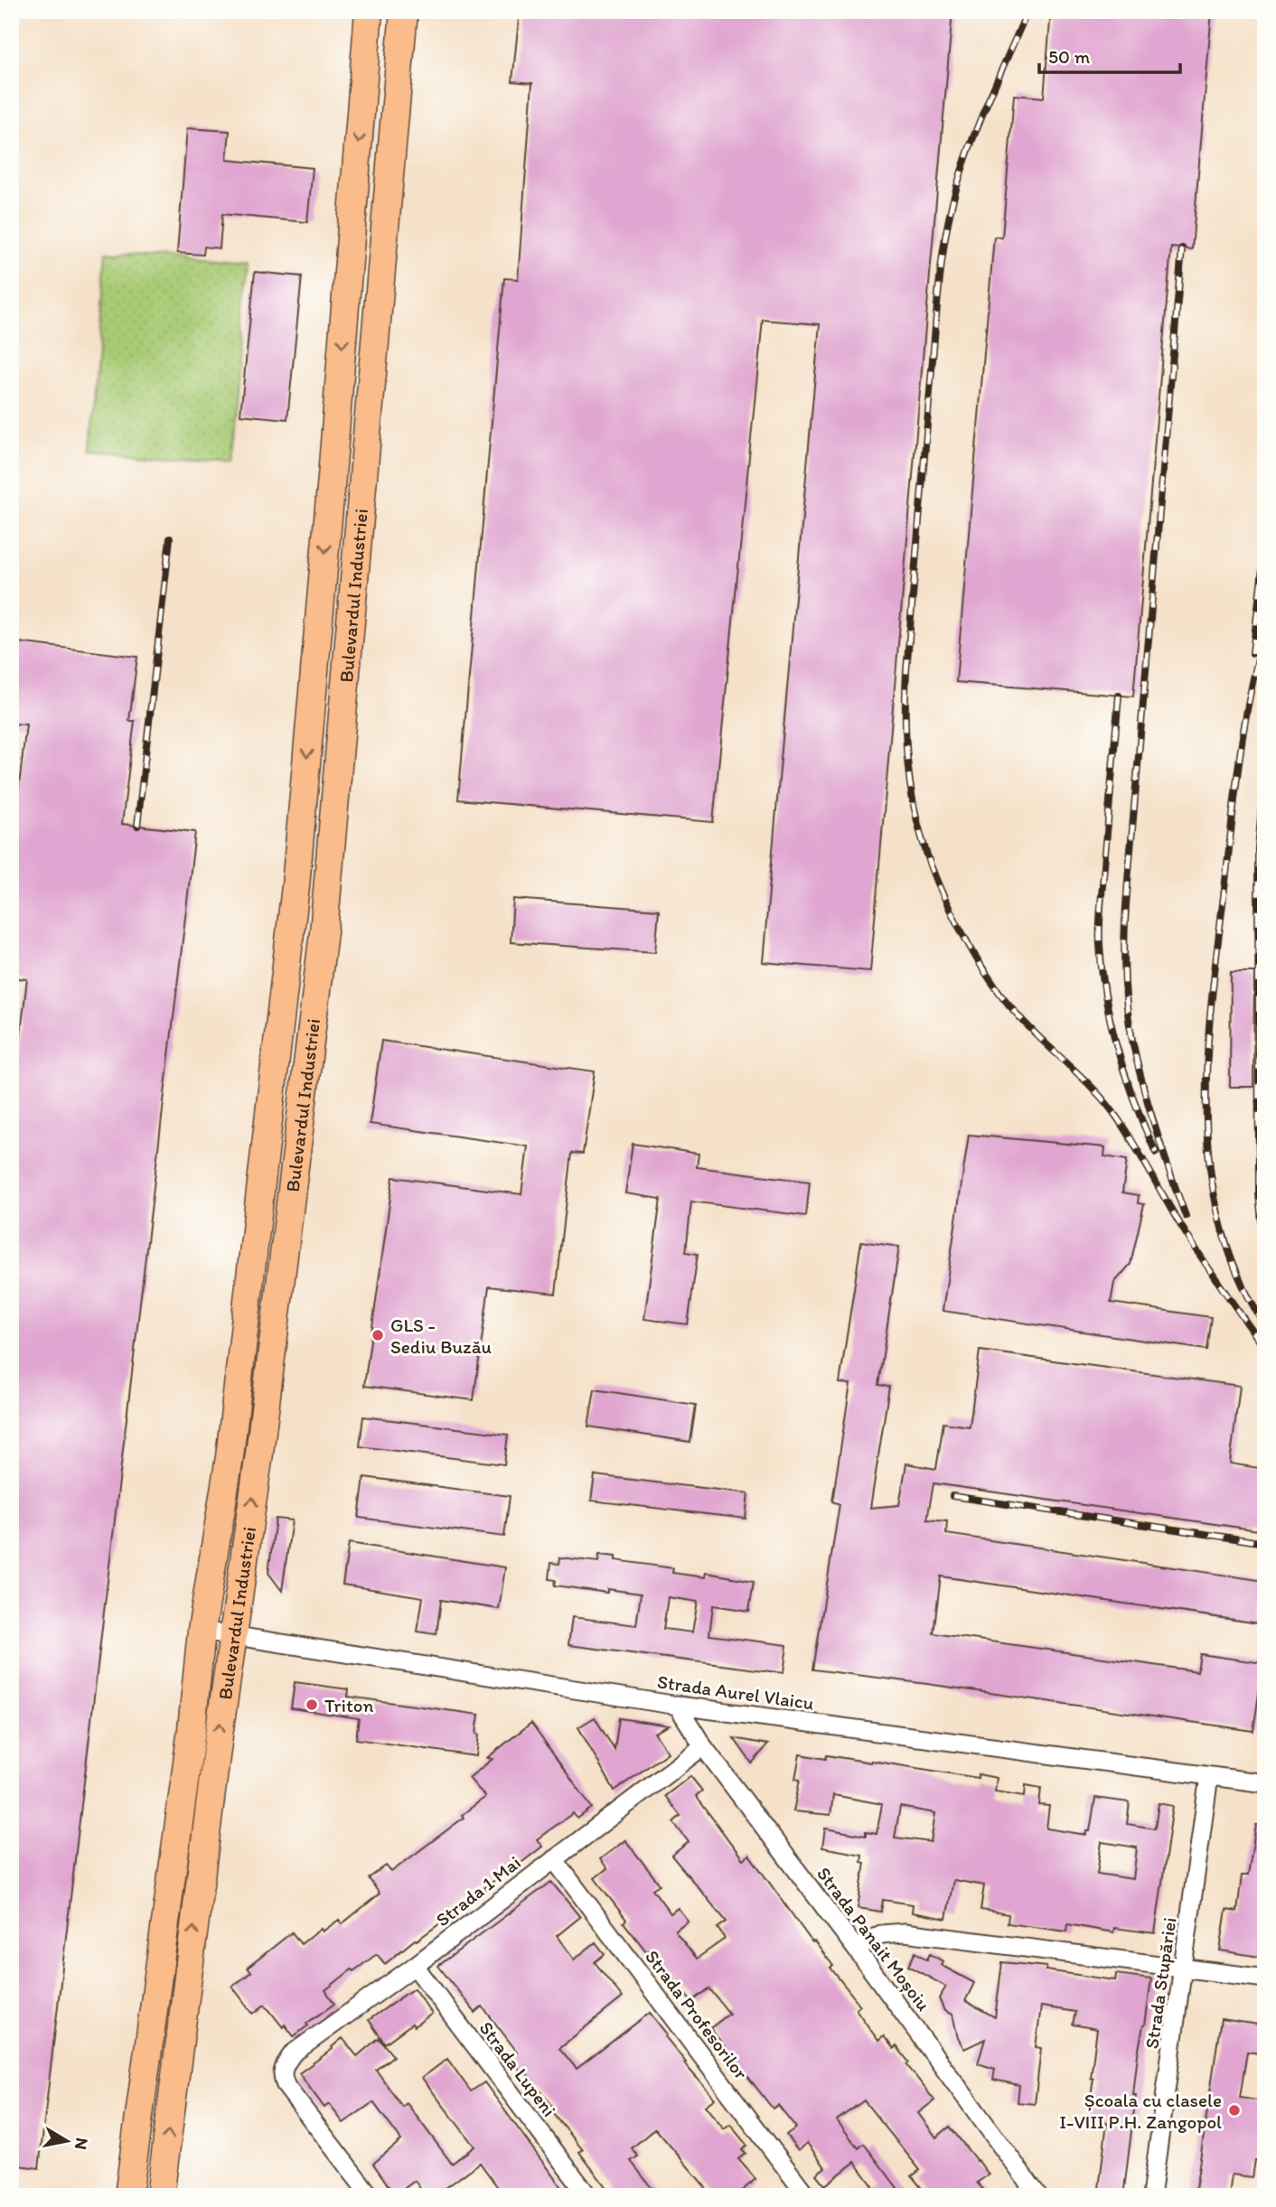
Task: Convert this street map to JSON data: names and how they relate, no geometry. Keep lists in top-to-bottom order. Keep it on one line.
{"streets":{"main road":["Bulevardul Industriei"],"street":["Strada Aurel Vlaicu","Strada 1 Mai","Strada Panait Moșoiu","Strada Stupăriei","Strada Profesorilor","Strada Lupeni"]},"crossings":[["Bulevardul Industriei","Strada Aurel Vlaicu"],["Strada Aurel Vlaicu","Strada Panait Moșoiu"],["Strada Aurel Vlaicu","Strada Stupăriei"],["Strada 1 Mai","Strada Panait Moșoiu"],["Strada 1 Mai","Strada Profesorilor"],["Strada 1 Mai","Strada Lupeni"]],"places":["GLS - Sediu Buzău","Triton","Școala cu clasele I-VIII P.H. Zangopol"],"scale_bar":"50 m","north":"right"}
